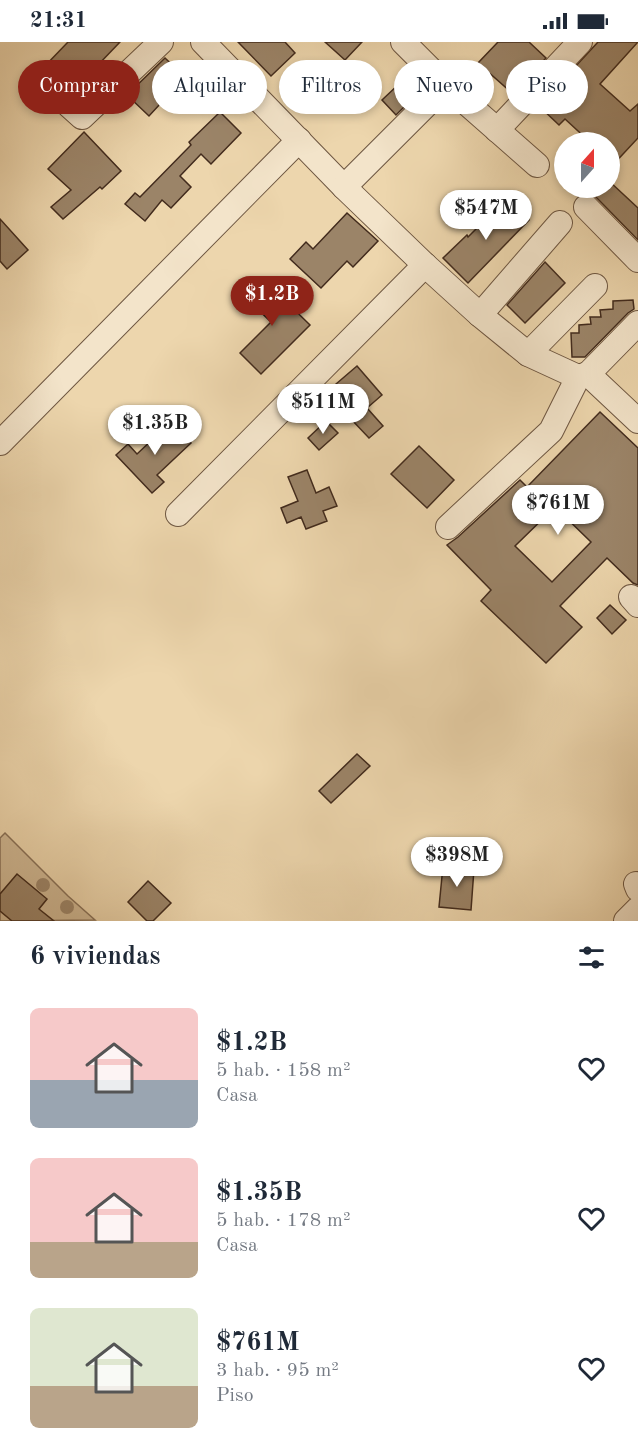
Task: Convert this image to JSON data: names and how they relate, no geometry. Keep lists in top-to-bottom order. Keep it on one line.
{"north":"top","page":{"status":"21:31","chip":["Comprar","Alquilar","Filtros","Nuevo","Piso"],"price":["$547M","$1.2B","$511M","$1.35B","$761M","$398M"],"heading":"6 viviendas","list":[{"name":"$1.2B","note":"5 hab. · 158 m² · Casa"},{"name":"$1.35B","note":"5 hab. · 178 m² · Casa"},{"name":"$761M","note":"3 hab. · 95 m² · Piso"}]}}
